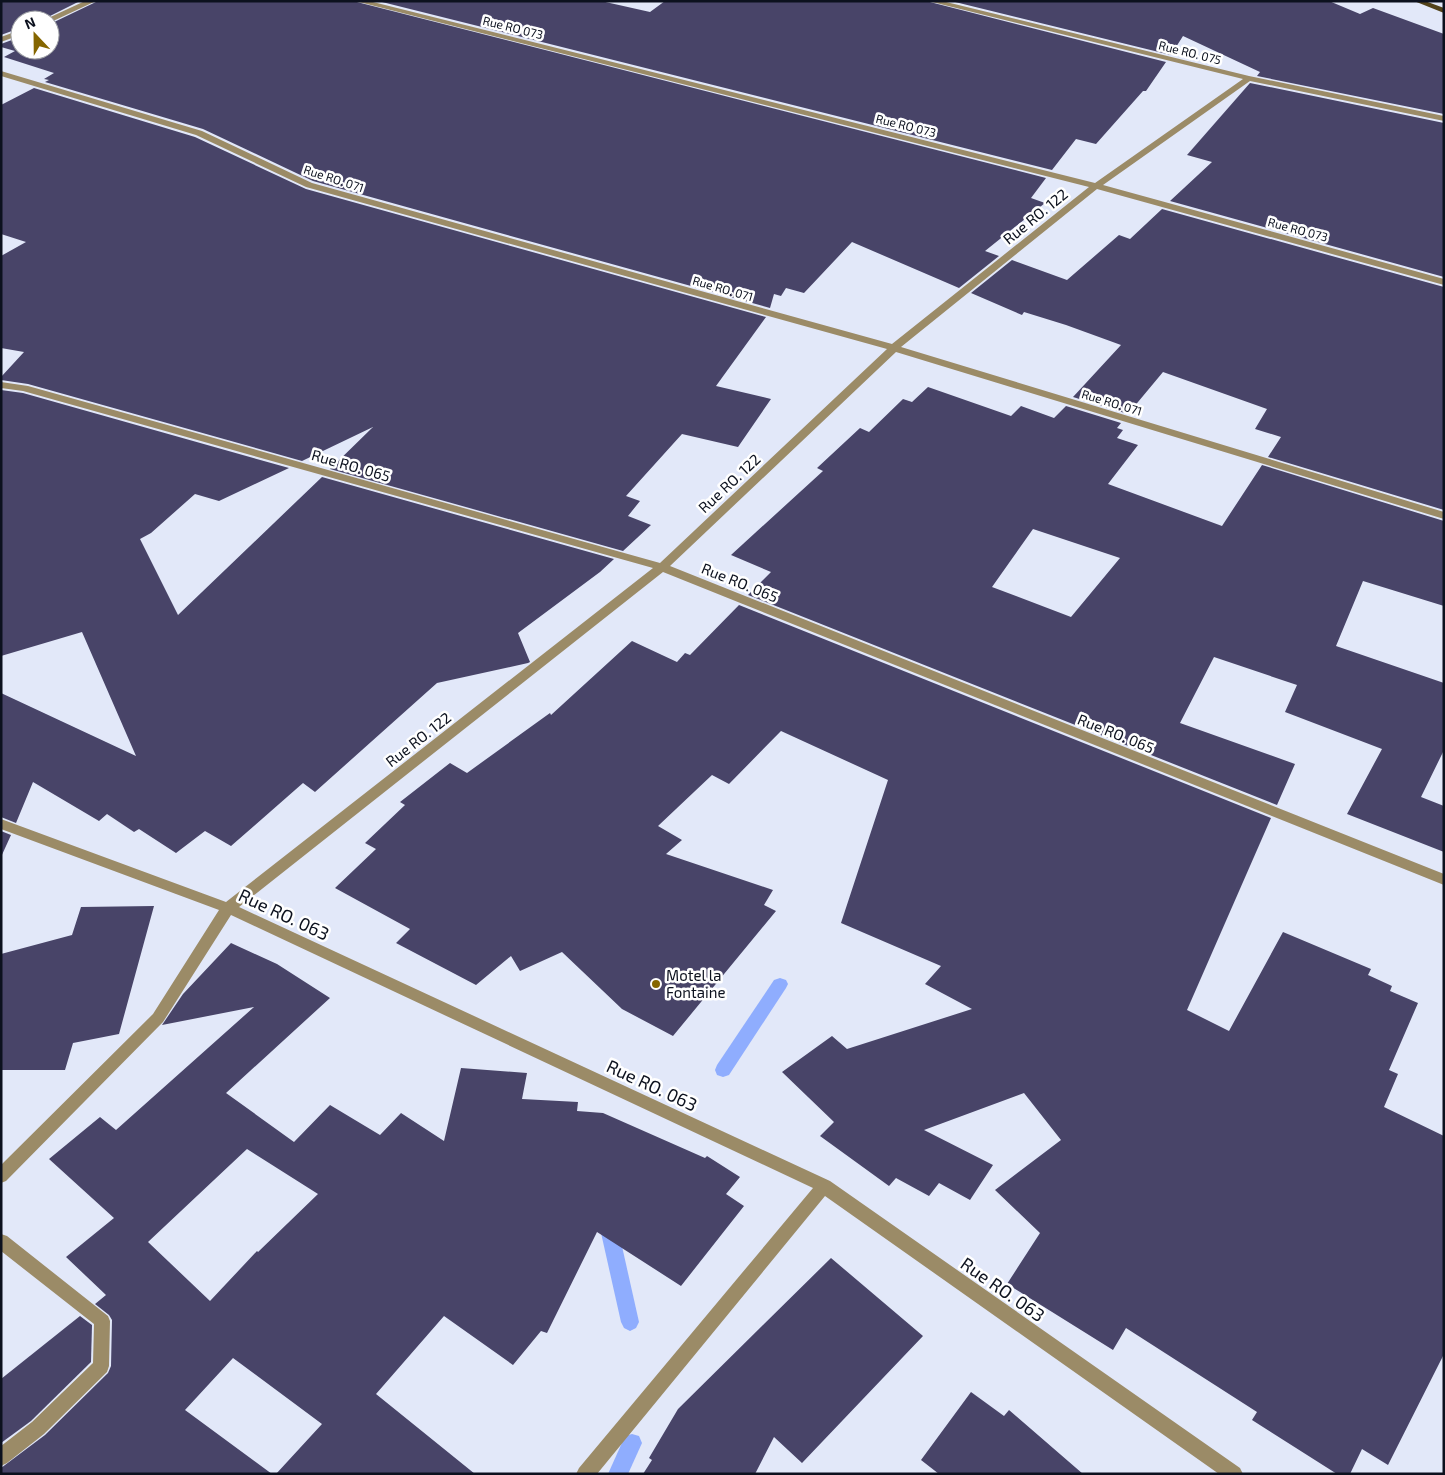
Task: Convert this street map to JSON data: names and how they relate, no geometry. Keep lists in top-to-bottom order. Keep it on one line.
{"streets":{"street":["Rue RO 073","Rue RO. 075","Rue RO. 071","Rue RO. 122","Rue RO. 065","Rue RO. 063"]},"crossings":[["Rue RO 073","Rue RO. 122"],["Rue RO. 075","Rue RO. 122"],["Rue RO. 071","Rue RO. 122"],["Rue RO. 122","Rue RO. 065"],["Rue RO. 122","Rue RO. 063"]],"places":["Motel la Fontaine"],"north":"top"}
